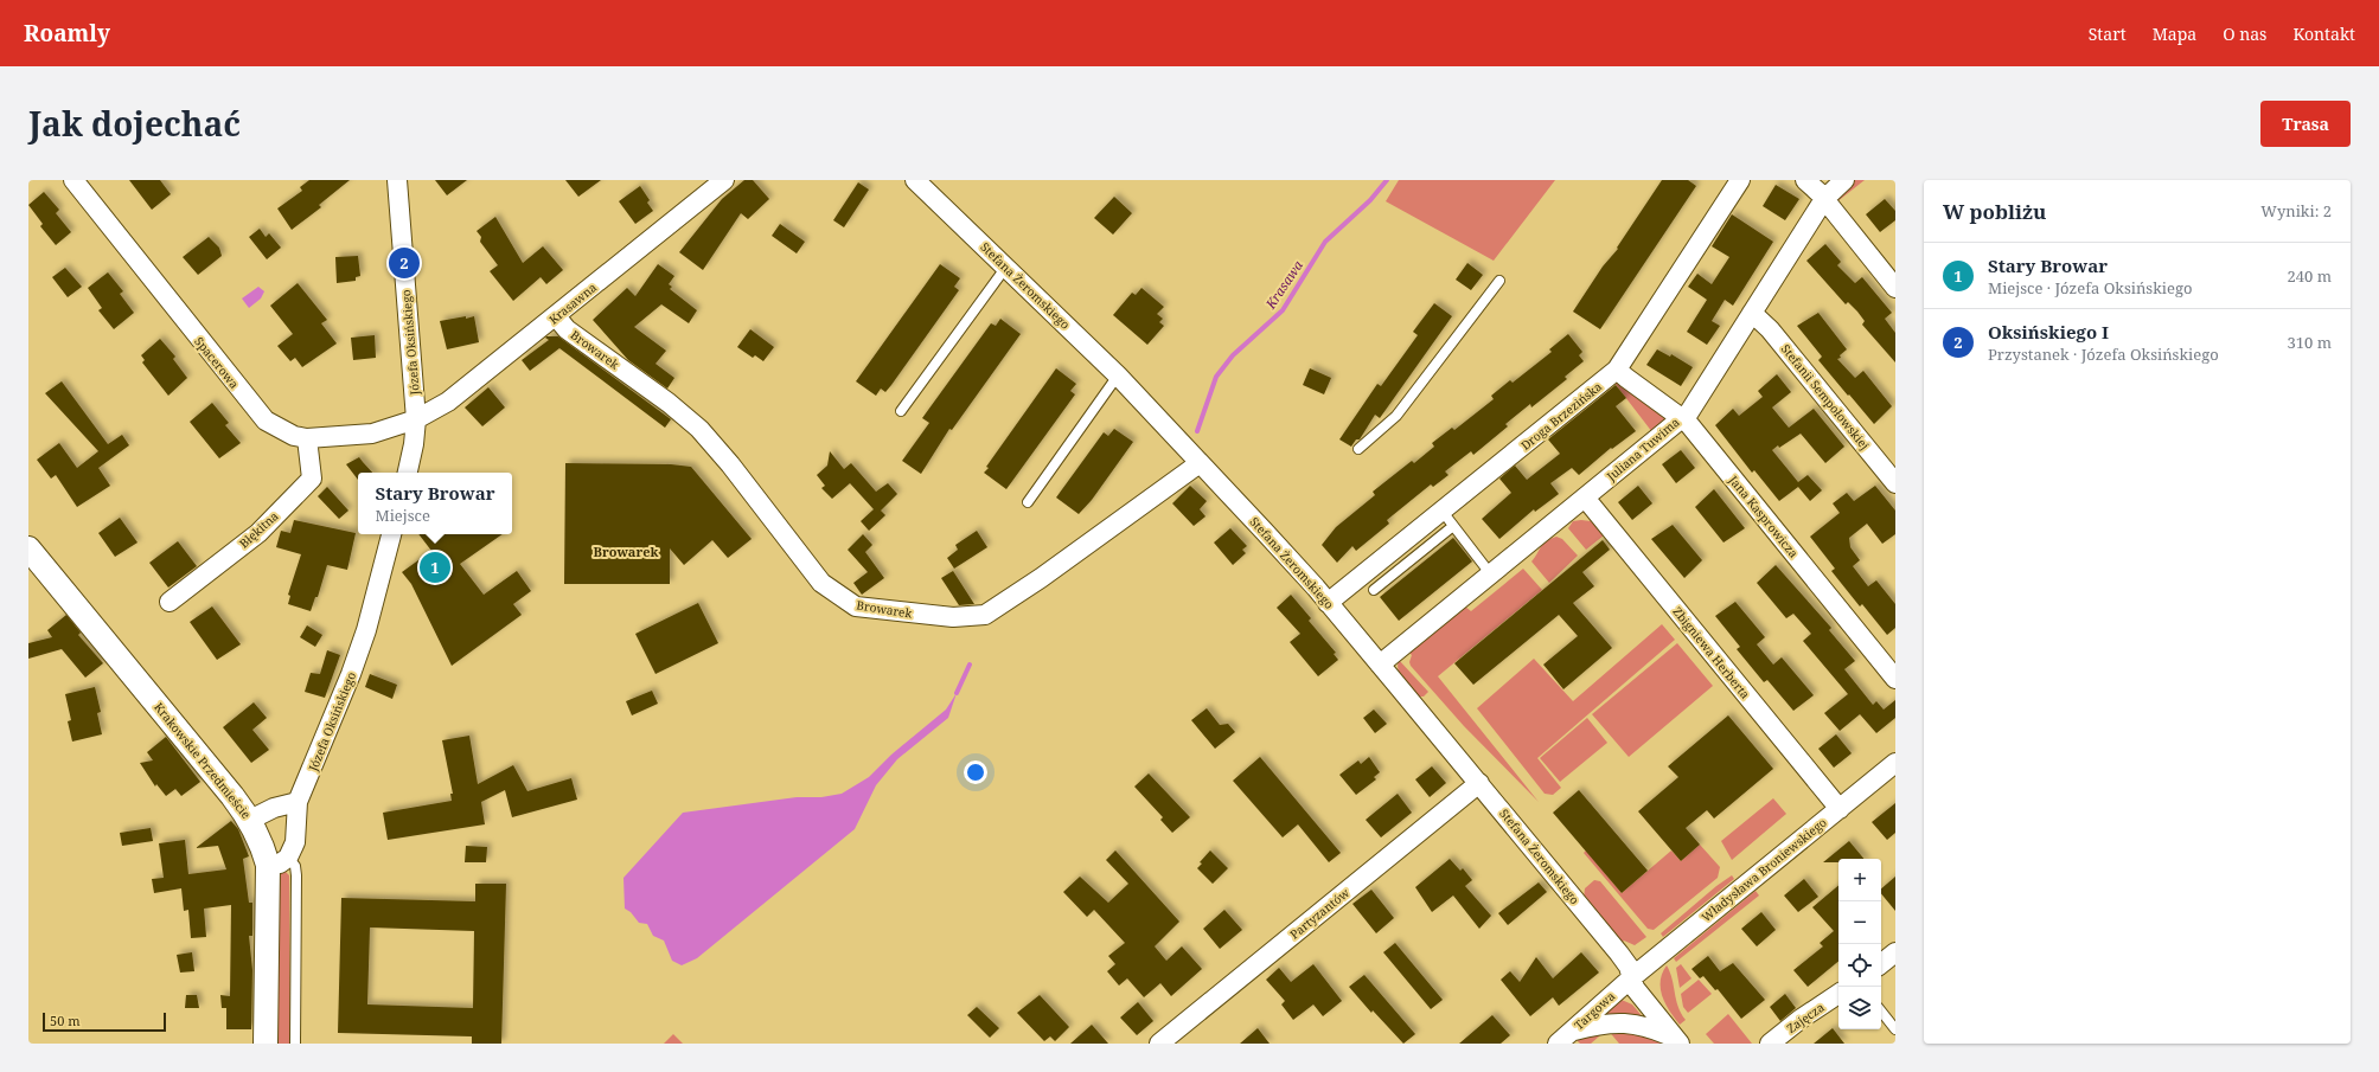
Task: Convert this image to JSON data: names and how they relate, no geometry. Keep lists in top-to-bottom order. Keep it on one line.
{"streets":{"street":["Stefana Żeromskiego","Krasawna","Józefa Oksińskiego","Browarek","Spacerowa","Stefanii Sempołowskiej","Droga Brzezińska","Juliana Tuwima","Jana Kasprowicza","Błękitna","Zbigniewa Herberta","Krakowskie Przedmieście","Władysława Broniewskiego","Partyzantów","Targowa","Zajęcza"]},"crossings":[["Stefana Żeromskiego","Browarek"],["Stefana Żeromskiego","Droga Brzezińska"],["Stefana Żeromskiego","Juliana Tuwima"],["Stefana Żeromskiego","Władysława Broniewskiego"],["Stefana Żeromskiego","Partyzantów"],["Stefana Żeromskiego","Targowa"],["Krasawna","Józefa Oksińskiego"],["Krasawna","Browarek"],["Krasawna","Spacerowa"],["Józefa Oksińskiego","Spacerowa"],["Józefa Oksińskiego","Krakowskie Przedmieście"],["Spacerowa","Błękitna"],["Stefanii Sempołowskiej","Juliana Tuwima"],["Droga Brzezińska","Jana Kasprowicza"],["Juliana Tuwima","Jana Kasprowicza"],["Juliana Tuwima","Zbigniewa Herberta"],["Zbigniewa Herberta","Władysława Broniewskiego"],["Władysława Broniewskiego","Targowa"]],"districts":["Browarek"],"water":["Krasawa"],"scale_bar":"50 m","page":{"header":"Roamly","nav":["Start","Mapa","O nas","Kontakt"],"title":"Jak dojechać","buttons":"Trasa","heading":["W pobliżu","Wyniki: 2"],"list":[{"mark":"1","name":"Stary Browar","note":"Miejsce · Józefa Oksińskiego","value":"240 m"},{"mark":"2","name":"Oksińskiego I","note":"Przystanek · Józefa Oksińskiego","value":"310 m"}],"pins":["2","1"],"popup":["Stary Browar","Miejsce"],"map_buttons":["+","−"],"scale":"50 m"}}
